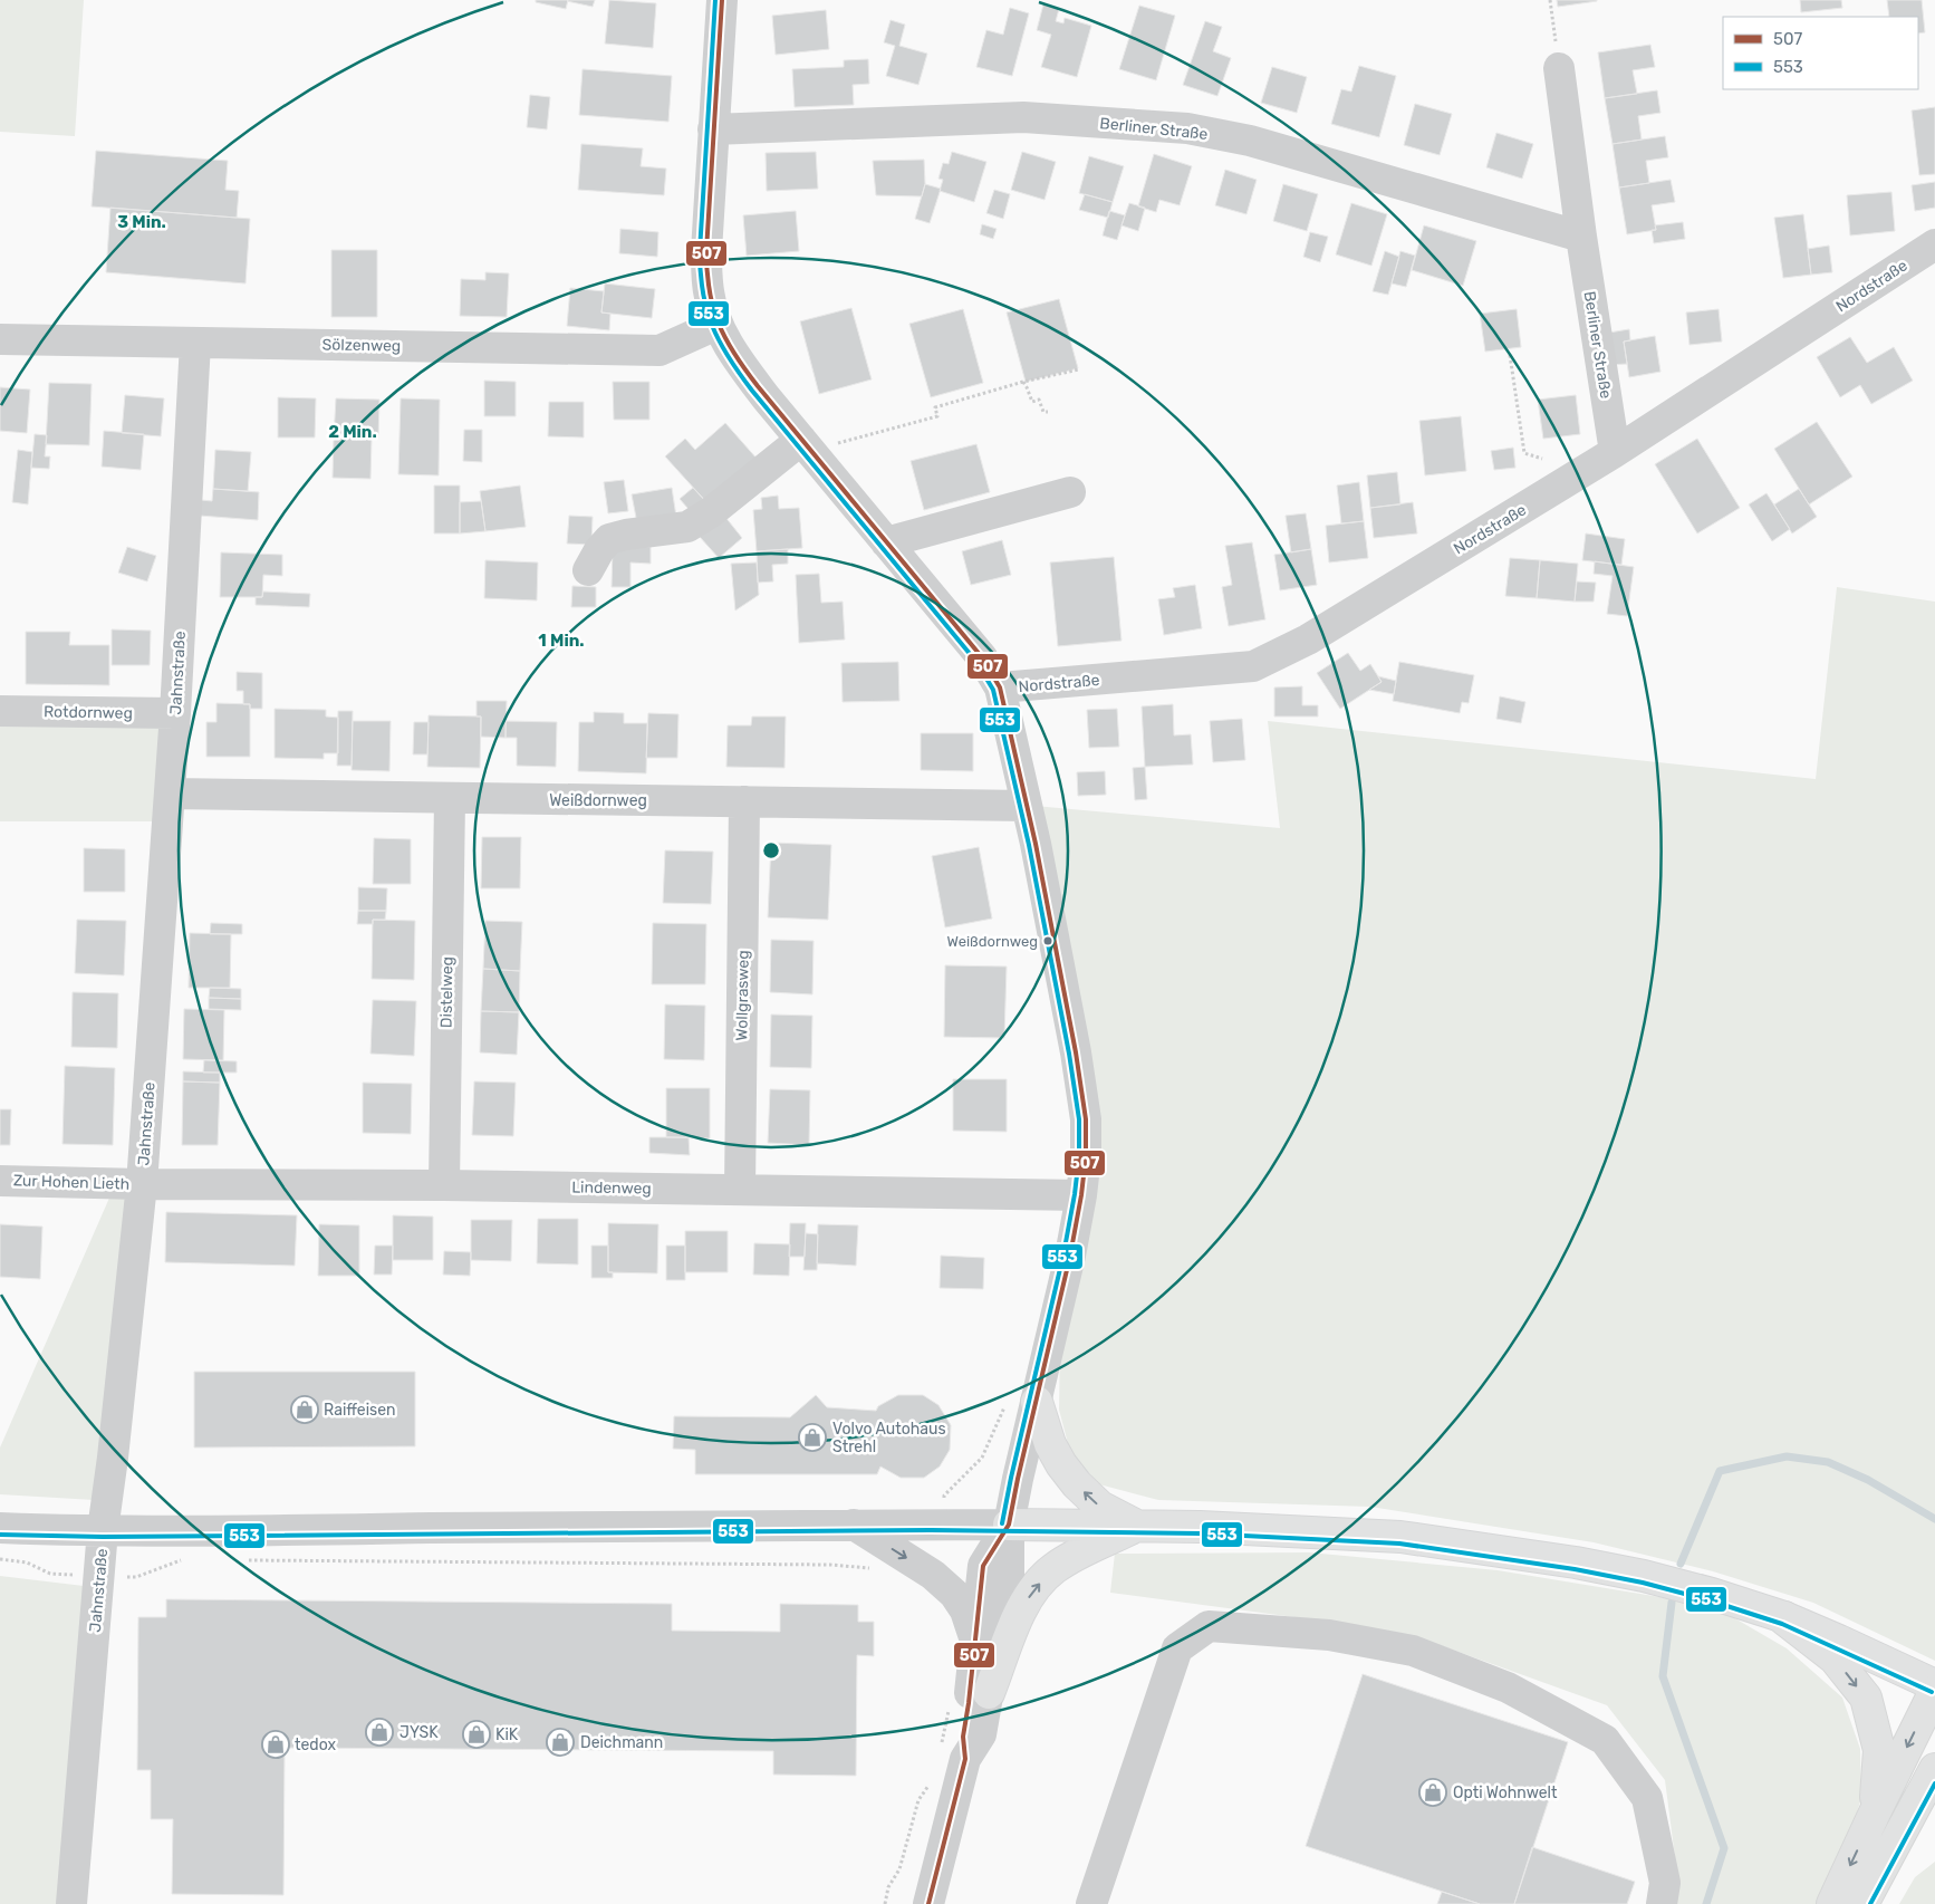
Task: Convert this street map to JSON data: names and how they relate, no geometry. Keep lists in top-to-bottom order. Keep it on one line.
{"streets":{"street":["Berliner Straße","Nordstraße","Sölzenweg","Jahnstraße","Rotdornweg","Weißdornweg","Distelweg","Wollgrasweg","Zur Hohen Lieth","Lindenweg"]},"crossings":[["Berliner Straße","Nordstraße"],["Sölzenweg","Jahnstraße"],["Jahnstraße","Rotdornweg"],["Jahnstraße","Weißdornweg"],["Jahnstraße","Zur Hohen Lieth"],["Jahnstraße","Lindenweg"],["Weißdornweg","Distelweg"],["Weißdornweg","Wollgrasweg"],["Distelweg","Lindenweg"],["Wollgrasweg","Lindenweg"],["Zur Hohen Lieth","Lindenweg"]],"places":{"other":["Weißdornweg"],"shop":["Raiffeisen","Volvo Autohaus Strehl","JYSK","KiK","Deichmann","tedox","Opti Wohnwelt"]},"lines":["transit line 507","transit line 553"],"legend":["507","553"],"rings":["3 Min.","2 Min.","1 Min."]}
